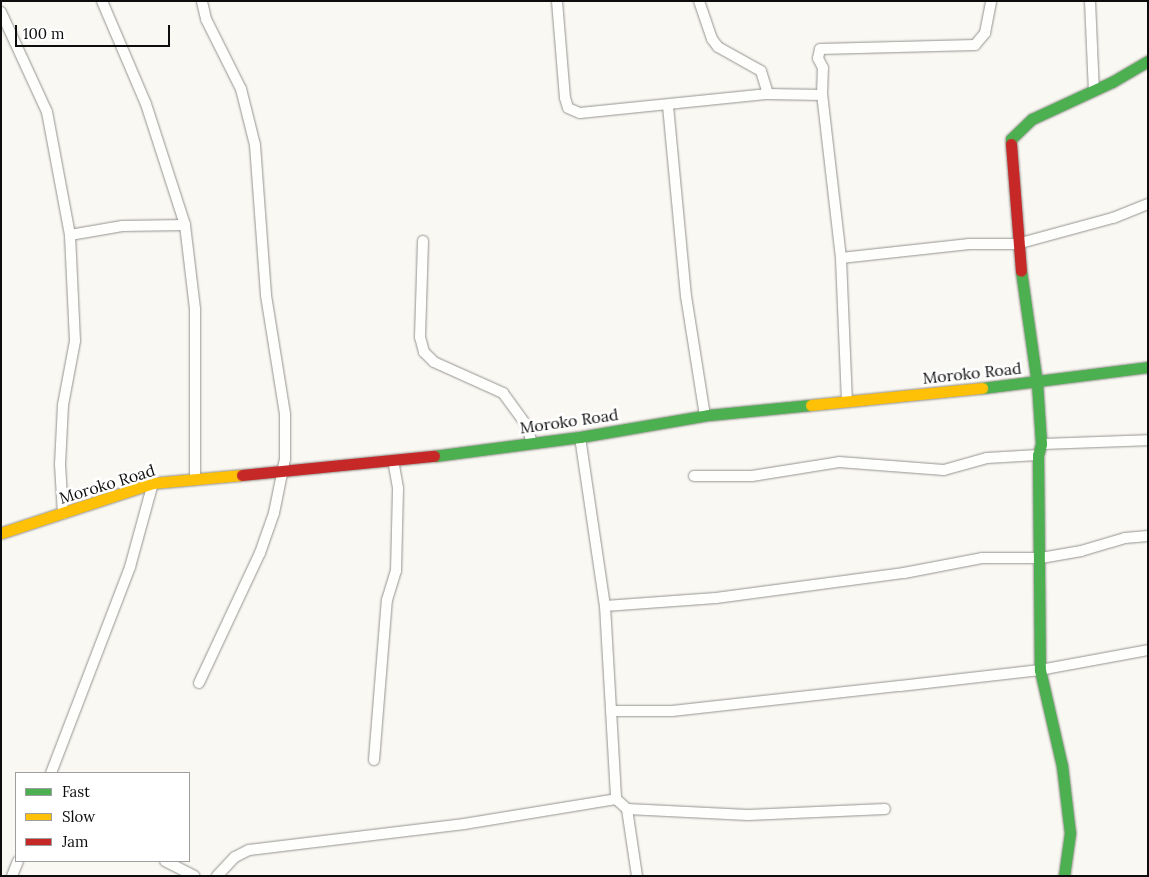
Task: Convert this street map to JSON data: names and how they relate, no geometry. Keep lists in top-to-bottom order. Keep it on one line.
{"streets":{"street":["Moroko Road"]},"legend":["Fast","Slow","Jam"],"scale_bar":"100 m"}
